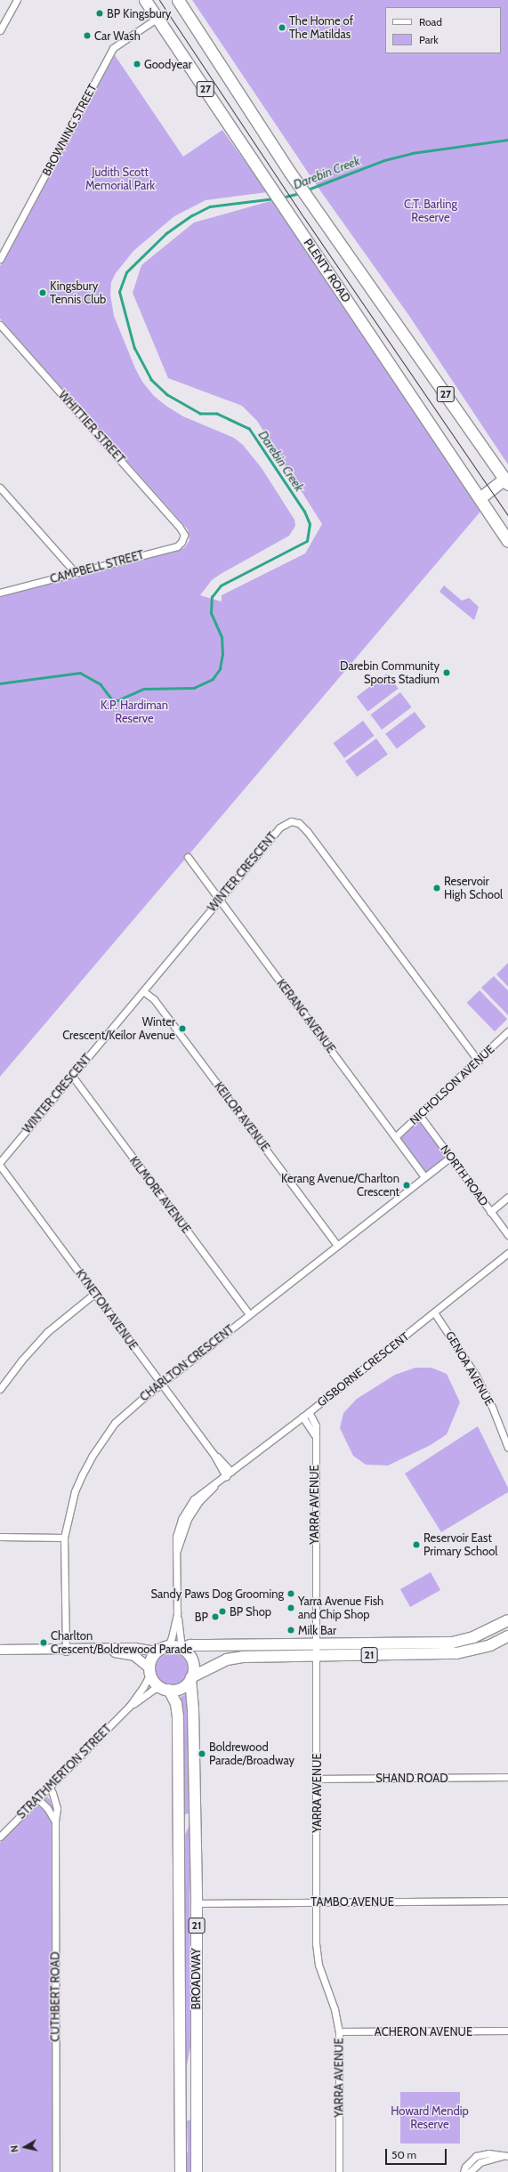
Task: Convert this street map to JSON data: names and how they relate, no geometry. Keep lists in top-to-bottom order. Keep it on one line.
{"streets":{"highway":["27","PLENTY ROAD"],"main road":["21","BROADWAY"],"street":["BROWNING STREET","WHITTIER STREET","CAMPBELL STREET","WINTER CRESCENT","KERANG AVENUE","NICHOLSON AVENUE","KEILOR AVENUE","NORTH ROAD","KILMORE AVENUE","KYNETON AVENUE","CHARLTON CRESCENT","GENOA AVENUE","GISBORNE CRESCENT","YARRA AVENUE","STRATHMERTON STREET","SHAND ROAD","TAMBO AVENUE","CUTHBERT ROAD","ACHERON AVENUE"]},"crossings":[["BROWNING STREET","PLENTY ROAD"],["WHITTIER STREET","CAMPBELL STREET"],["WINTER CRESCENT","KERANG AVENUE"],["WINTER CRESCENT","NICHOLSON AVENUE"],["WINTER CRESCENT","KEILOR AVENUE"],["WINTER CRESCENT","KILMORE AVENUE"],["KERANG AVENUE","NICHOLSON AVENUE"],["KERANG AVENUE","CHARLTON CRESCENT"],["NICHOLSON AVENUE","NORTH ROAD"],["KEILOR AVENUE","CHARLTON CRESCENT"],["NORTH ROAD","CHARLTON CRESCENT"],["KILMORE AVENUE","CHARLTON CRESCENT"],["KYNETON AVENUE","CHARLTON CRESCENT"],["KYNETON AVENUE","GISBORNE CRESCENT"],["GENOA AVENUE","GISBORNE CRESCENT"],["GISBORNE CRESCENT","YARRA AVENUE"],["GISBORNE CRESCENT","21"],["GISBORNE CRESCENT","STRATHMERTON STREET"],["GISBORNE CRESCENT","BROADWAY"],["YARRA AVENUE","21"],["YARRA AVENUE","SHAND ROAD"],["YARRA AVENUE","TAMBO AVENUE"],["YARRA AVENUE","ACHERON AVENUE"],["21","STRATHMERTON STREET"],["21","BROADWAY"],["STRATHMERTON STREET","BROADWAY"],["STRATHMERTON STREET","CUTHBERT ROAD"],["TAMBO AVENUE","BROADWAY"]],"water":["Darebin Creek"],"parks":["Judith Scott Memorial Park","C.T. Barling Reserve","K.P. Hardiman Reserve","Howard Mendip Reserve"],"places":["BP Kingsbury","The Home of The Matildas","Car Wash","Goodyear","Kingsbury Tennis Club","Darebin Community Sports Stadium","Reservoir High School","Winter Crescent/Keilor Avenue","Kerang Avenue/Charlton Crescent","Reservoir East Primary School","Sandy Paws Dog Grooming","Yarra Avenue Fish and Chip Shop","BP Shop","BP","Milk Bar","Charlton Crescent/Boldrewood Parade","Boldrewood Parade/Broadway"],"legend":["Road","Park"],"scale_bar":"50 m","north":"left"}
